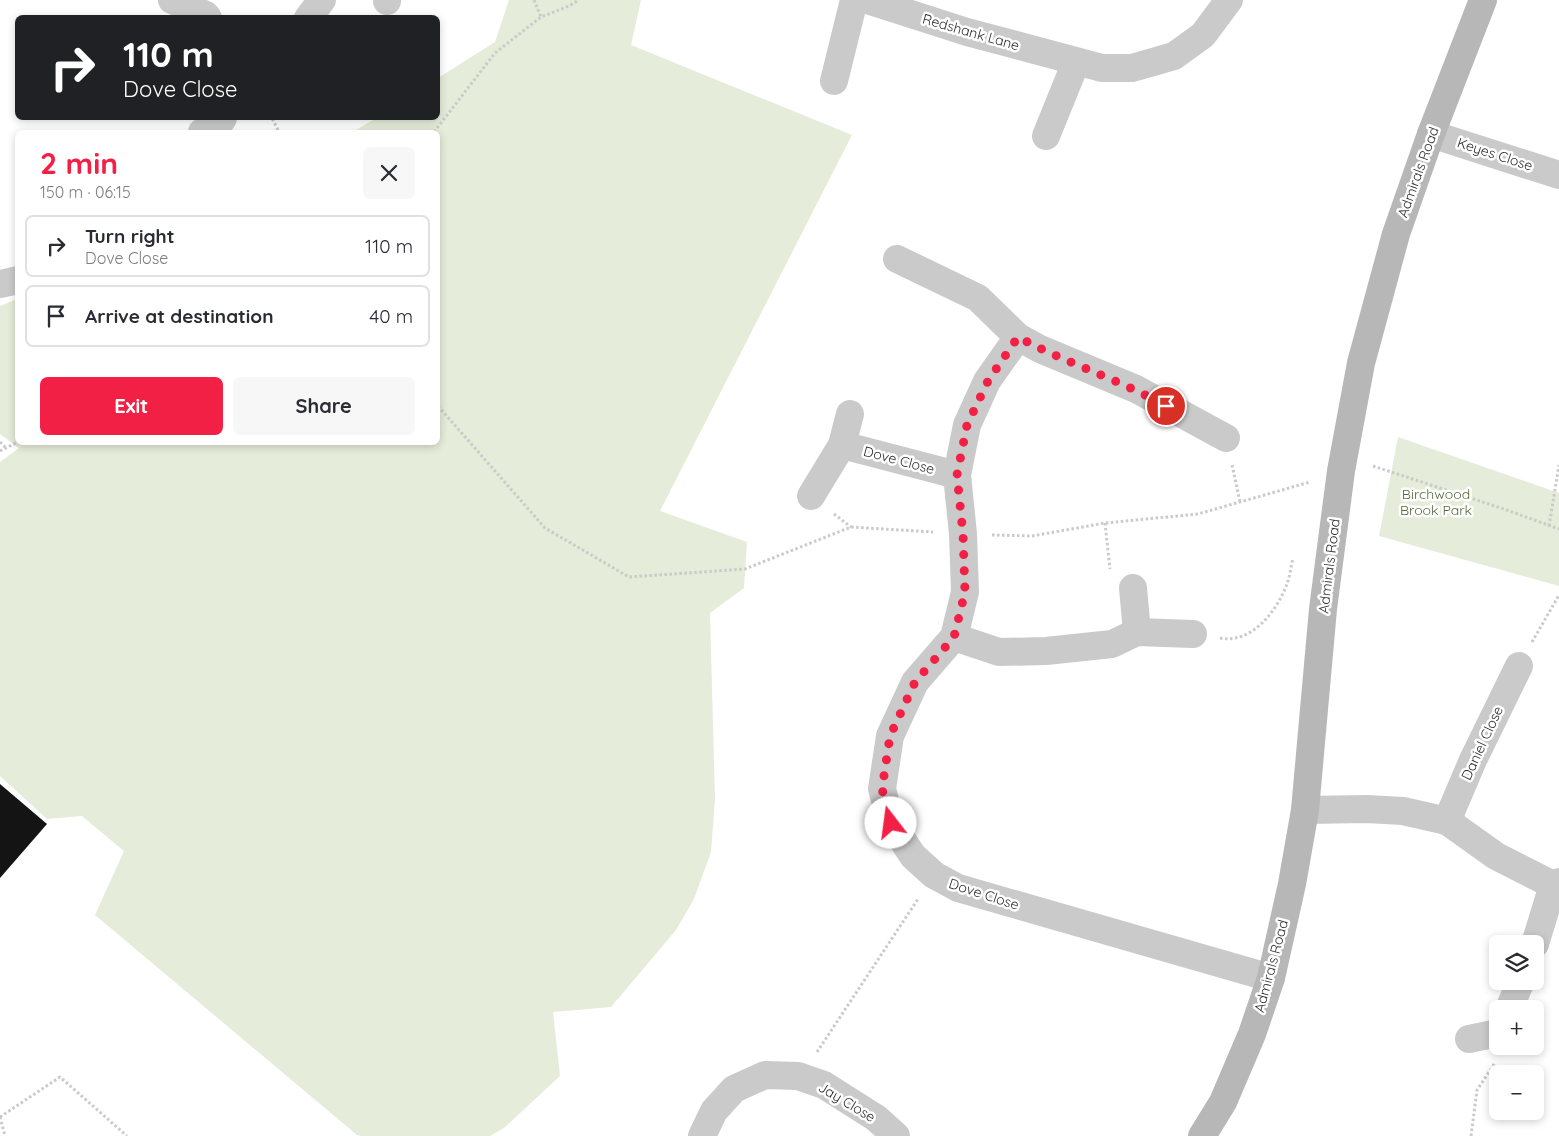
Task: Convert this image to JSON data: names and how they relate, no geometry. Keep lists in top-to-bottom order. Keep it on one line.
{"streets":{"street":["Redshank Lane","Keyes Close","Admirals Road","Dove Close","Daniel Close","Jay Close"]},"crossings":[["Keyes Close","Admirals Road"],["Admirals Road","Dove Close"]],"parks":["Birchwood Brook Park"],"page":{"turn":["110 m","Dove Close"],"heading":["2 min","150 m · 06:15"],"list":[{"name":"Turn right","note":"Dove Close","value":"110 m"},{"name":"Arrive at destination","value":"40 m"}],"buttons":["Exit","Share"],"map_buttons":["+","−"]}}
